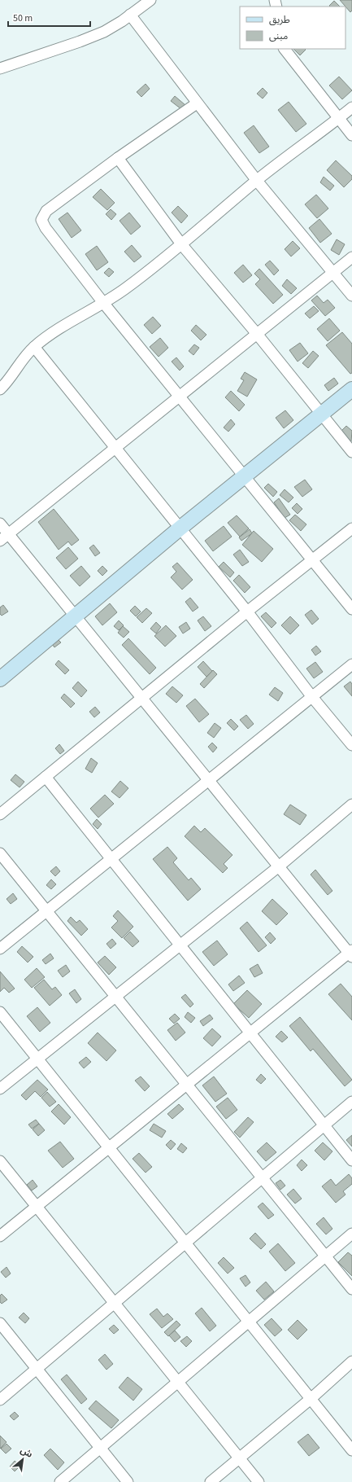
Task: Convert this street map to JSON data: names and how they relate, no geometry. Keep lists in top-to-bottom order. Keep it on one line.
{"legend":["طريق","مبنى"],"scale_bar":"50 m","north":"top right"}
